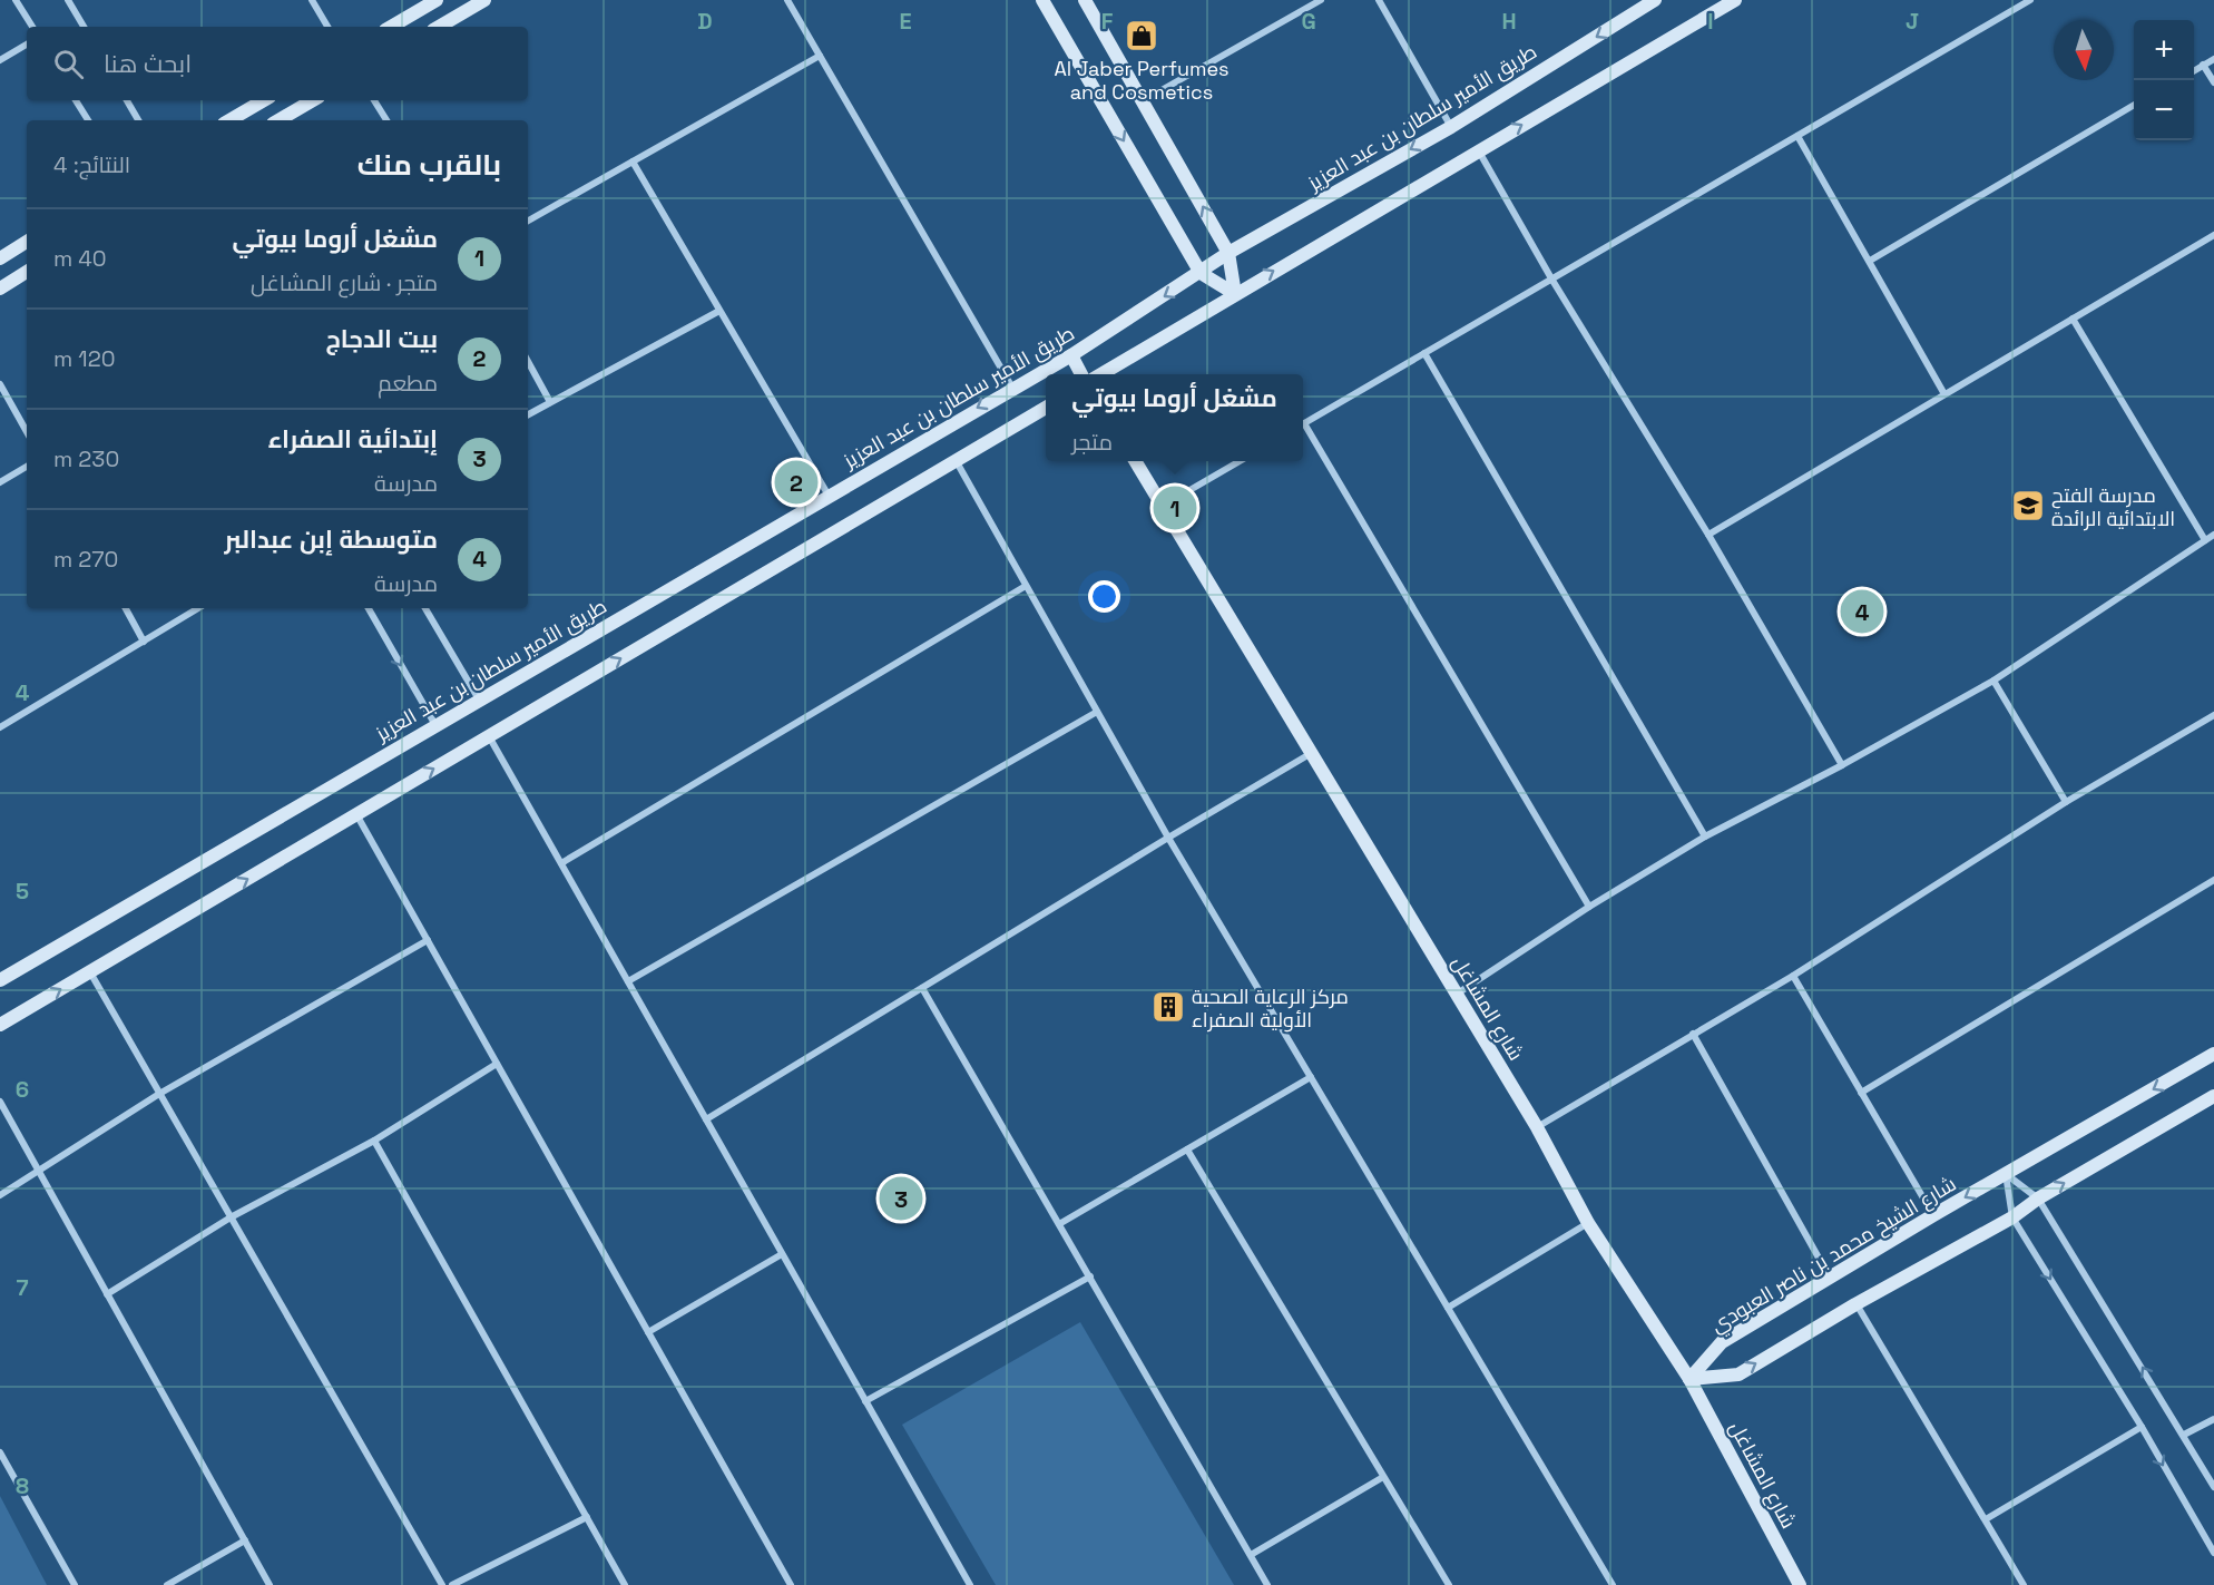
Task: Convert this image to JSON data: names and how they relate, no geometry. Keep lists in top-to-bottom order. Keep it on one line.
{"streets":{"main road":["طريق الأمير سلطان بن عبد العزيز","شارع المشاغل","شارع الشيخ محمد بن ناصر العبودي"]},"crossings":[["شارع المشاغل","شارع الشيخ محمد بن ناصر العبودي"]],"places":{"shop":["Al Jaber Perfumes and Cosmetics"],"school or university":["مدرسة الفتح الابتدائية الرائدة"],"building":["مركز الرعاية الصحية الأولية الصفراء"]},"north":"bottom","page":{"map_buttons":["+","−"],"search":"ابحث هنا","heading":["بالقرب منك","النتائج: 4"],"list":[{"mark":"1","name":"مشغل أروما بيوتي","note":"متجر · شارع المشاغل","value":"40 m"},{"mark":"2","name":"بيت الدجاج","note":"مطعم","value":"120 m"},{"mark":"3","name":"إبتدائية الصفراء","note":"مدرسة","value":"230 m"},{"mark":"4","name":"متوسطة إبن عبدالبر","note":"مدرسة","value":"270 m"}],"popup":["مشغل أروما بيوتي","متجر"],"pins":["2","1","4","3"]},"grid":{"columns":["D","E","F","G","H","I","J"],"rows":["4","5","6","7","8"]}}
